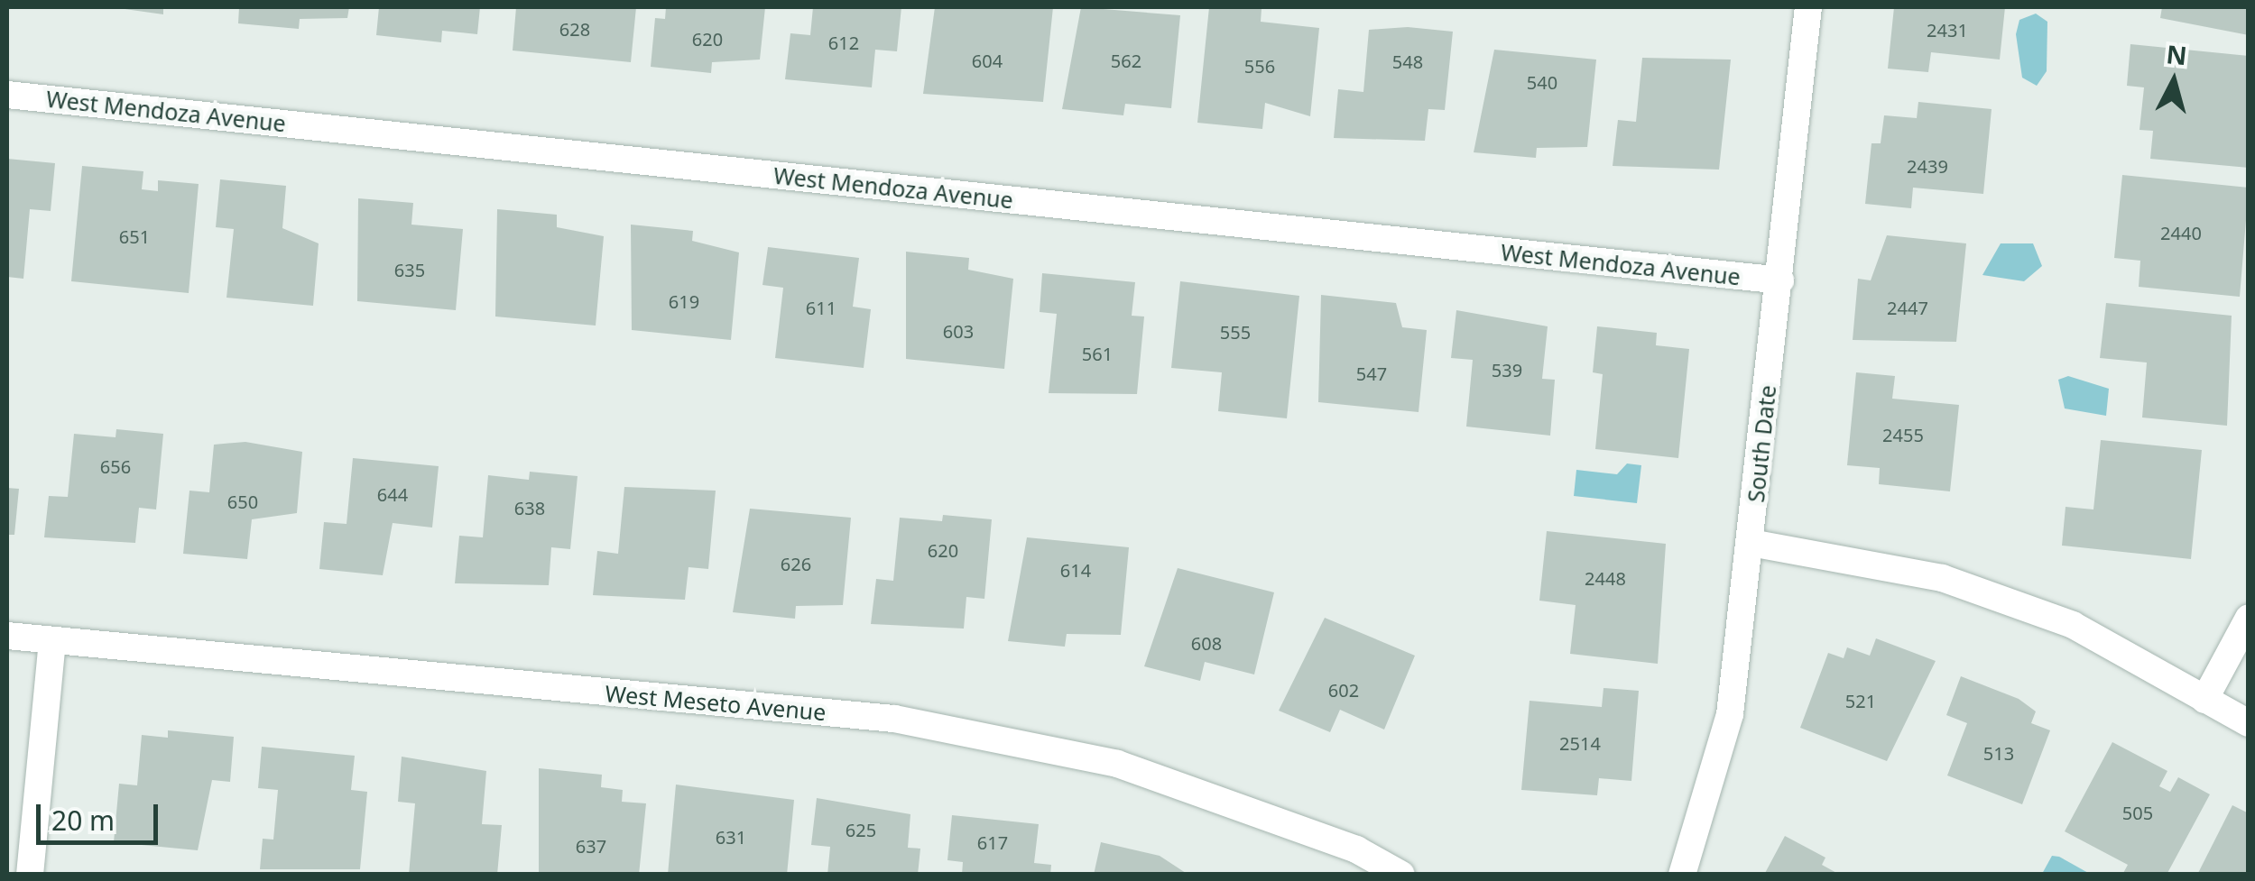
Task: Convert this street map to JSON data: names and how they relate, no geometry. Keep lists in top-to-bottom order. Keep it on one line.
{"streets":{"street":["West Mendoza Avenue","South Date","West Meseto Avenue"]},"crossings":[["West Mendoza Avenue","South Date"]],"house_numbers":["628","2431","620","612","604","562","548","556","540","2439","2440","651","635","619","611","2447","603","555","561","539","547","2455","656","644","650","638","620","626","614","2448","608","602","521","2514","513","505","625","631","617","637"],"scale_bar":"20 m","north":"top"}
